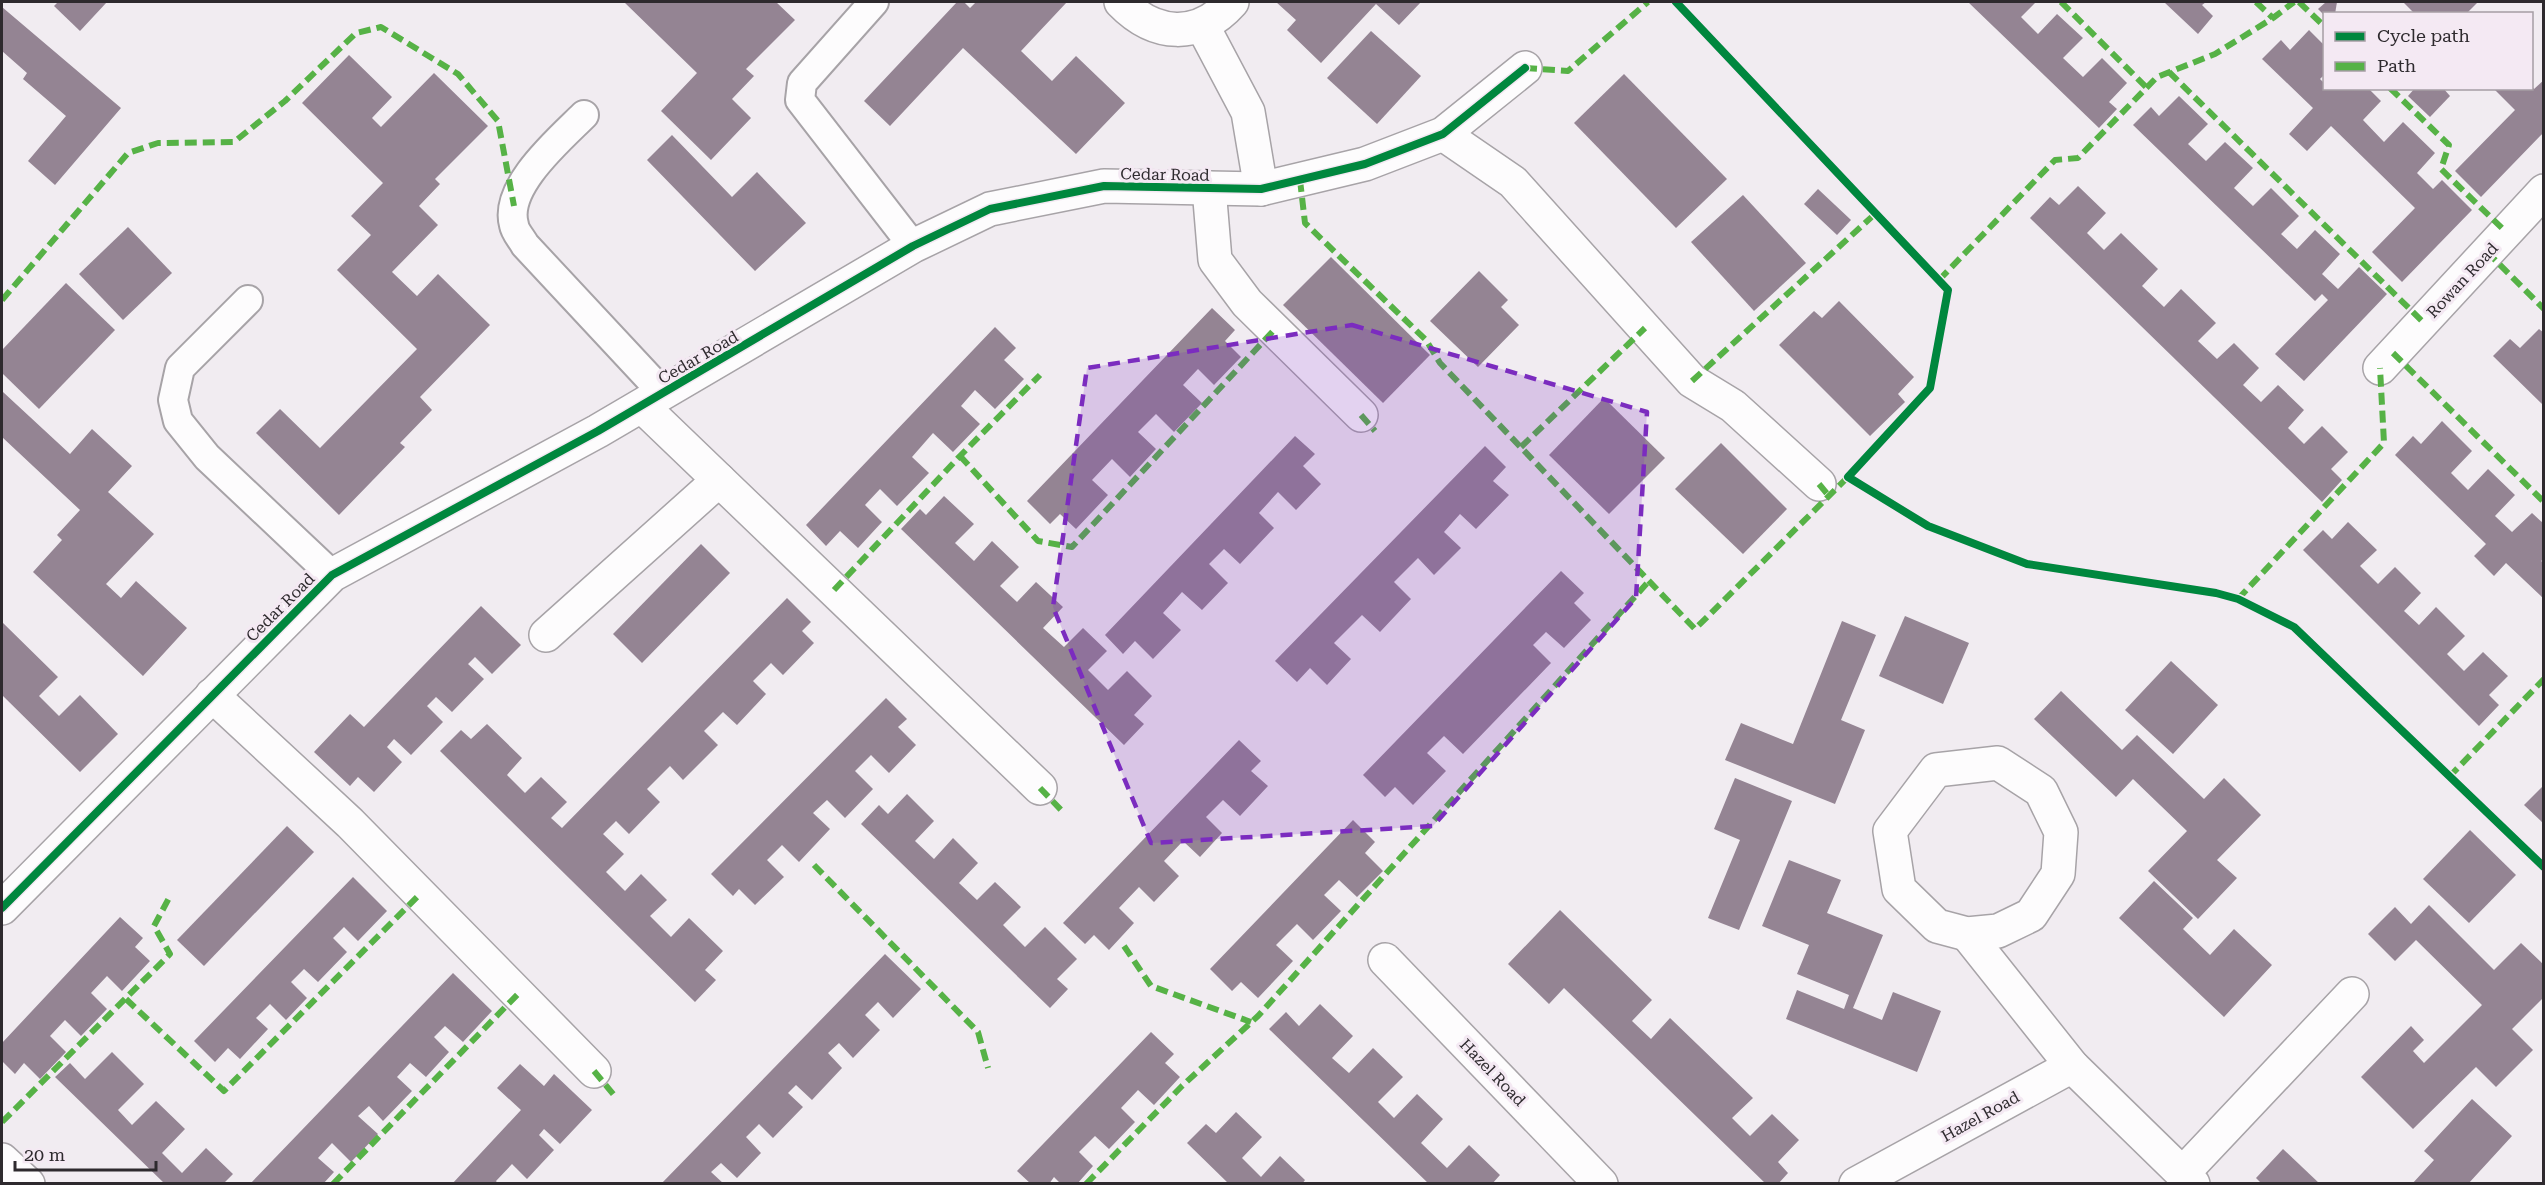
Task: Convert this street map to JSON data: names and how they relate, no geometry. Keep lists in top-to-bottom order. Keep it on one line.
{"streets":{"street":["Cedar Road","Rowan Road","Hazel Road"]},"legend":["Cycle path","Path"],"scale_bar":"20 m"}
